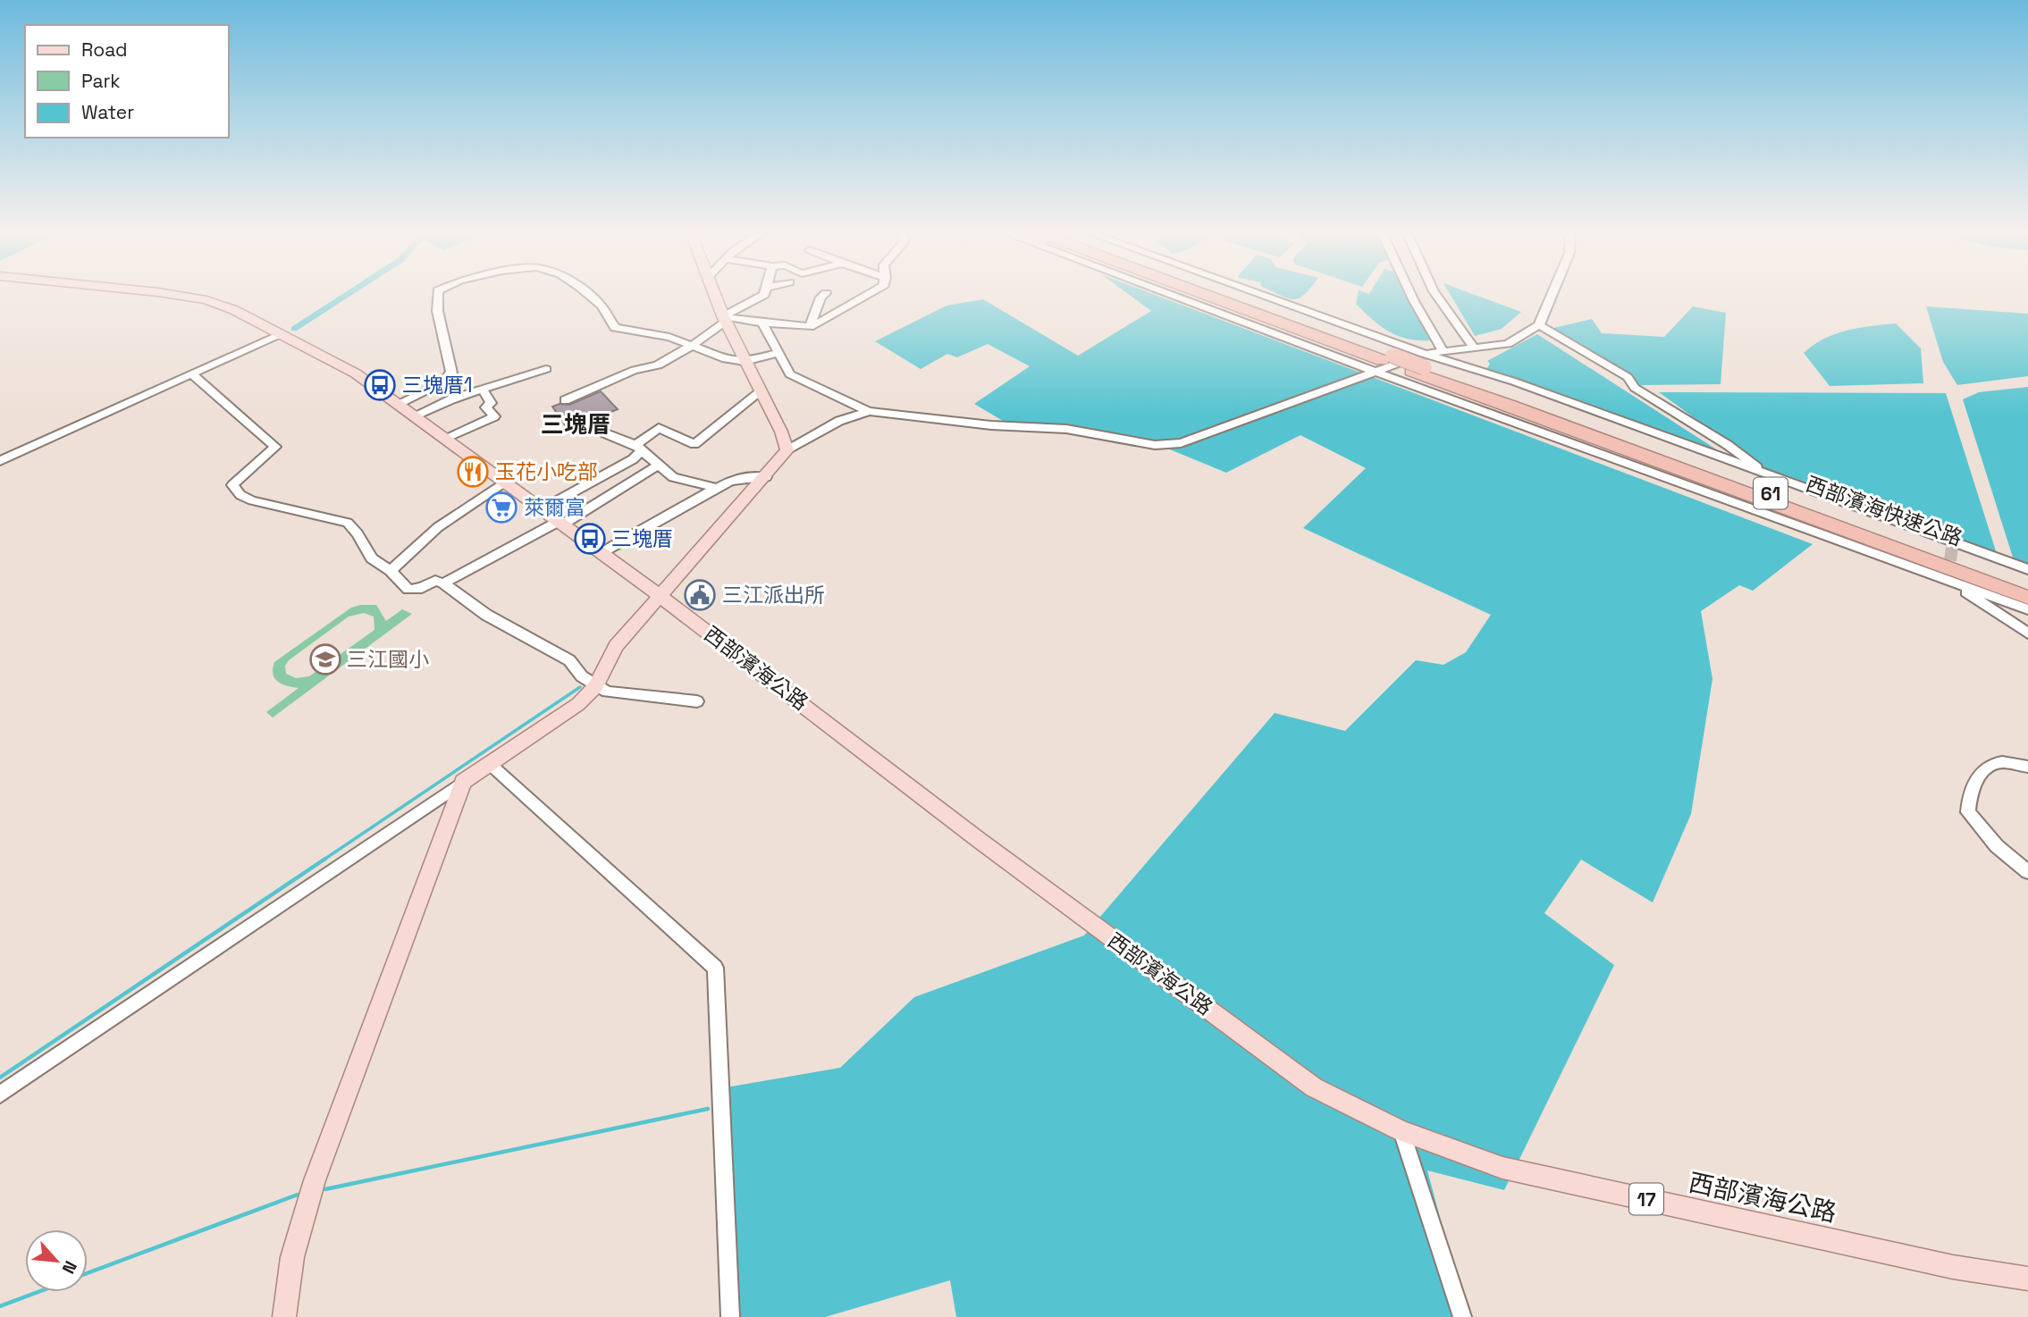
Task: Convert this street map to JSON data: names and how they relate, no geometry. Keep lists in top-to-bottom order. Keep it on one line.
{"streets":{"highway":["61","西部濱海快速公路"],"main road":["西部濱海公路","17"]},"crossings":[["61","西部濱海快速公路"]],"districts":["三塊厝"],"places":{"bus stop":["三塊厝1","三塊厝"],"restaurant":["玉花小吃部"],"supermarket":["萊爾富"],"public building":["三江派出所"],"school or university":["三江國小"]},"legend":["Road","Park","Water"],"north":"bottom right"}
